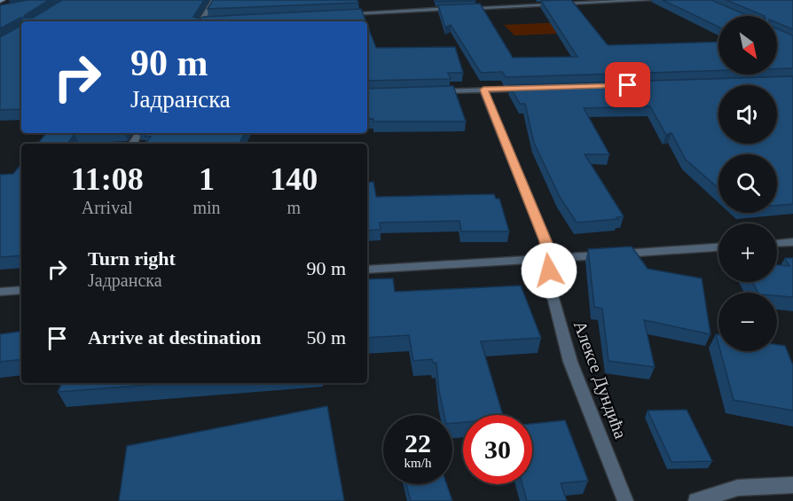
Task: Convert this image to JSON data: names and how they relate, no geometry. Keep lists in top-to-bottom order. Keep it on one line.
{"streets":{"street":["Алексе Дундића"]},"north":"bottom right","page":{"map_buttons":["+","−"],"turn":["90 m","Јадранска"],"eta":["11:08","Arrival","1","min","140","m"],"list":[{"name":"Turn right","note":"Јадранска","value":"90 m"},{"name":"Arrive at destination","value":"50 m"}],"speed":"22 km/h","limit":"30"}}
